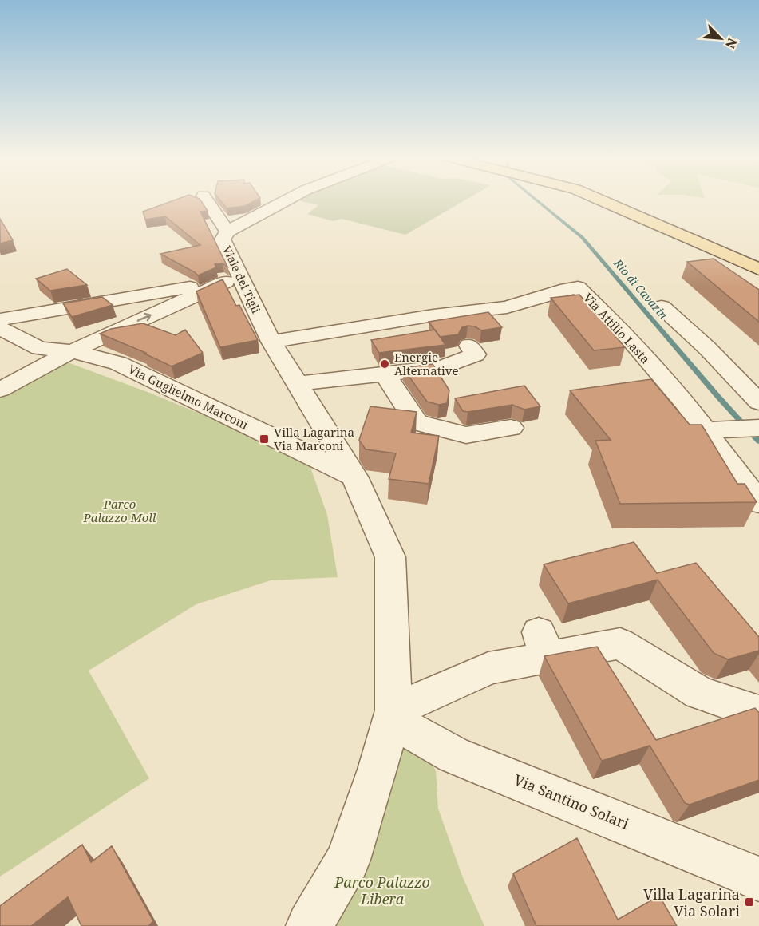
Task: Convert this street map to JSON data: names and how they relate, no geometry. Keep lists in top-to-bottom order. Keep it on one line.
{"streets":{"street":["Viale dei Tigli","Via Attilio Lasta","Via Guglielmo Marconi","Via Santino Solari"]},"crossings":[["Viale dei Tigli","Via Attilio Lasta"],["Viale dei Tigli","Via Guglielmo Marconi"],["Viale dei Tigli","Via Santino Solari"]],"water":["Rio di Cavazin"],"parks":["Parco Palazzo Moll","Parco Palazzo Libera"],"places":{"other":["Energie Alternative"],"transit":["Villa Lagarina Via Marconi","Villa Lagarina Via Solari"]},"north":"bottom right"}
